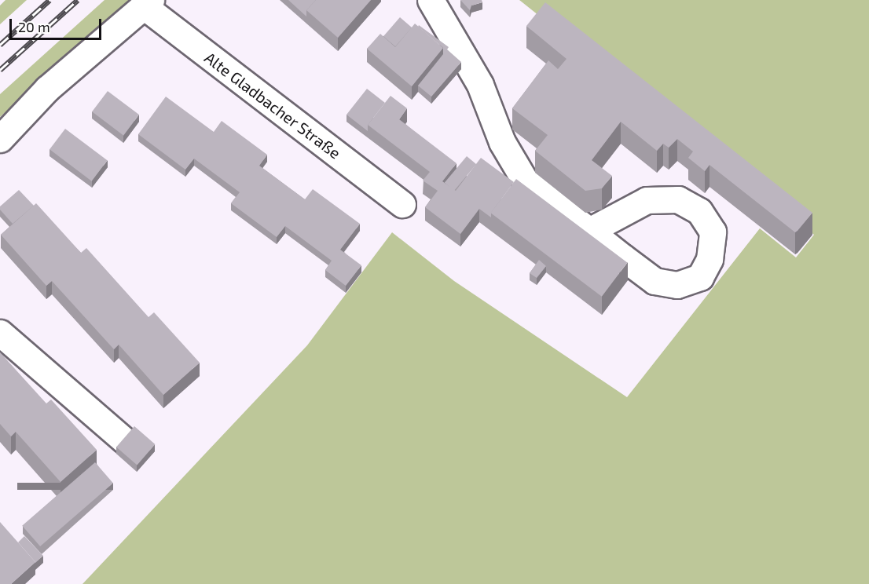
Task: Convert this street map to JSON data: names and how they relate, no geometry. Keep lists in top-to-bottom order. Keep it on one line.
{"streets":{"street":["Alte Gladbacher Straße"]},"scale_bar":"20 m"}
